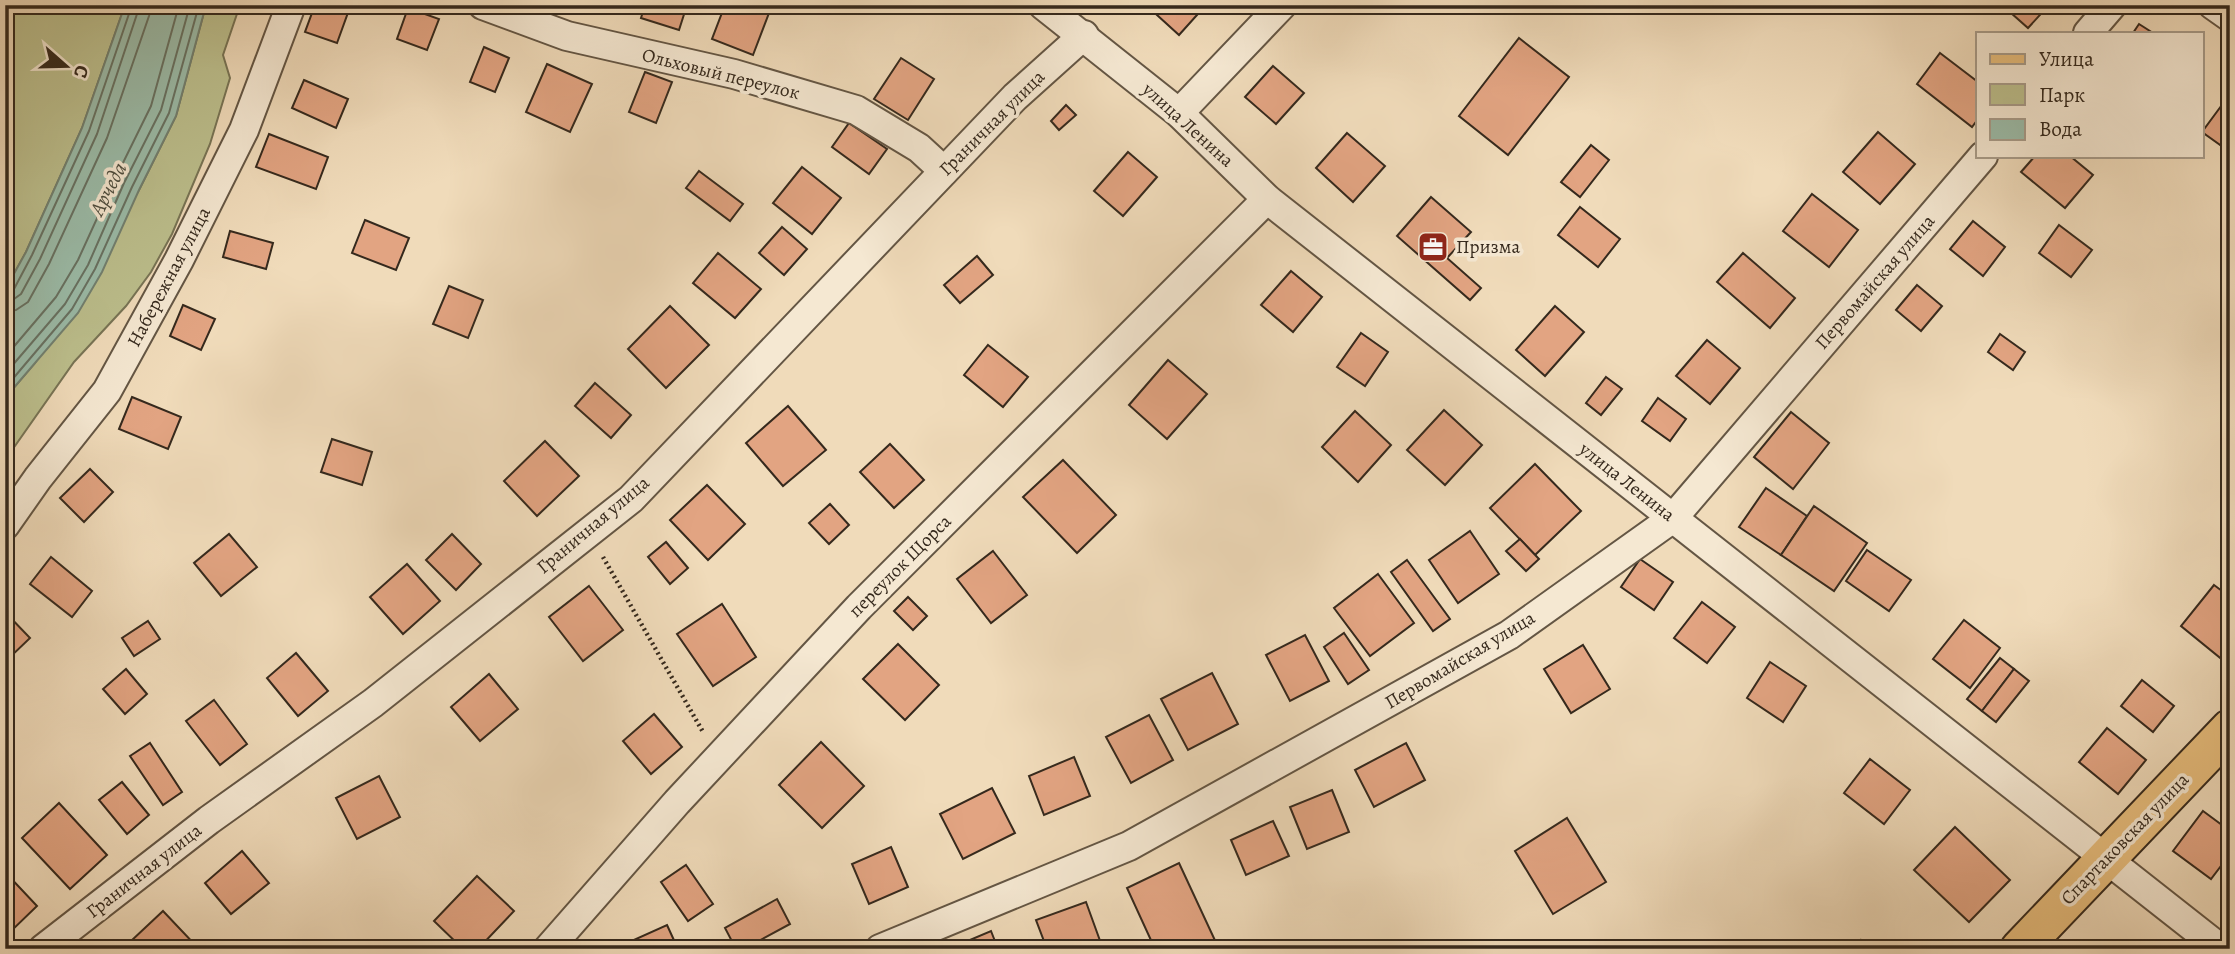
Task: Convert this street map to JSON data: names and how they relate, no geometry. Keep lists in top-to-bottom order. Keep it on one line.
{"streets":{"main road":["Спартаковская улица"],"street":["Ольховый переулок","Граничная улица","улица Ленина","Набережная улица","Первомайская улица","переулок Щорса"]},"crossings":[["Ольховый переулок","Граничная улица"],["Граничная улица","улица Ленина"],["улица Ленина","Первомайская улица"],["улица Ленина","переулок Щорса"],["улица Ленина","Спартаковская улица"]],"water":["Арчеда"],"places":{"office":["Призма"]},"legend":["Улица","Парк","Вода"],"north":"right"}
